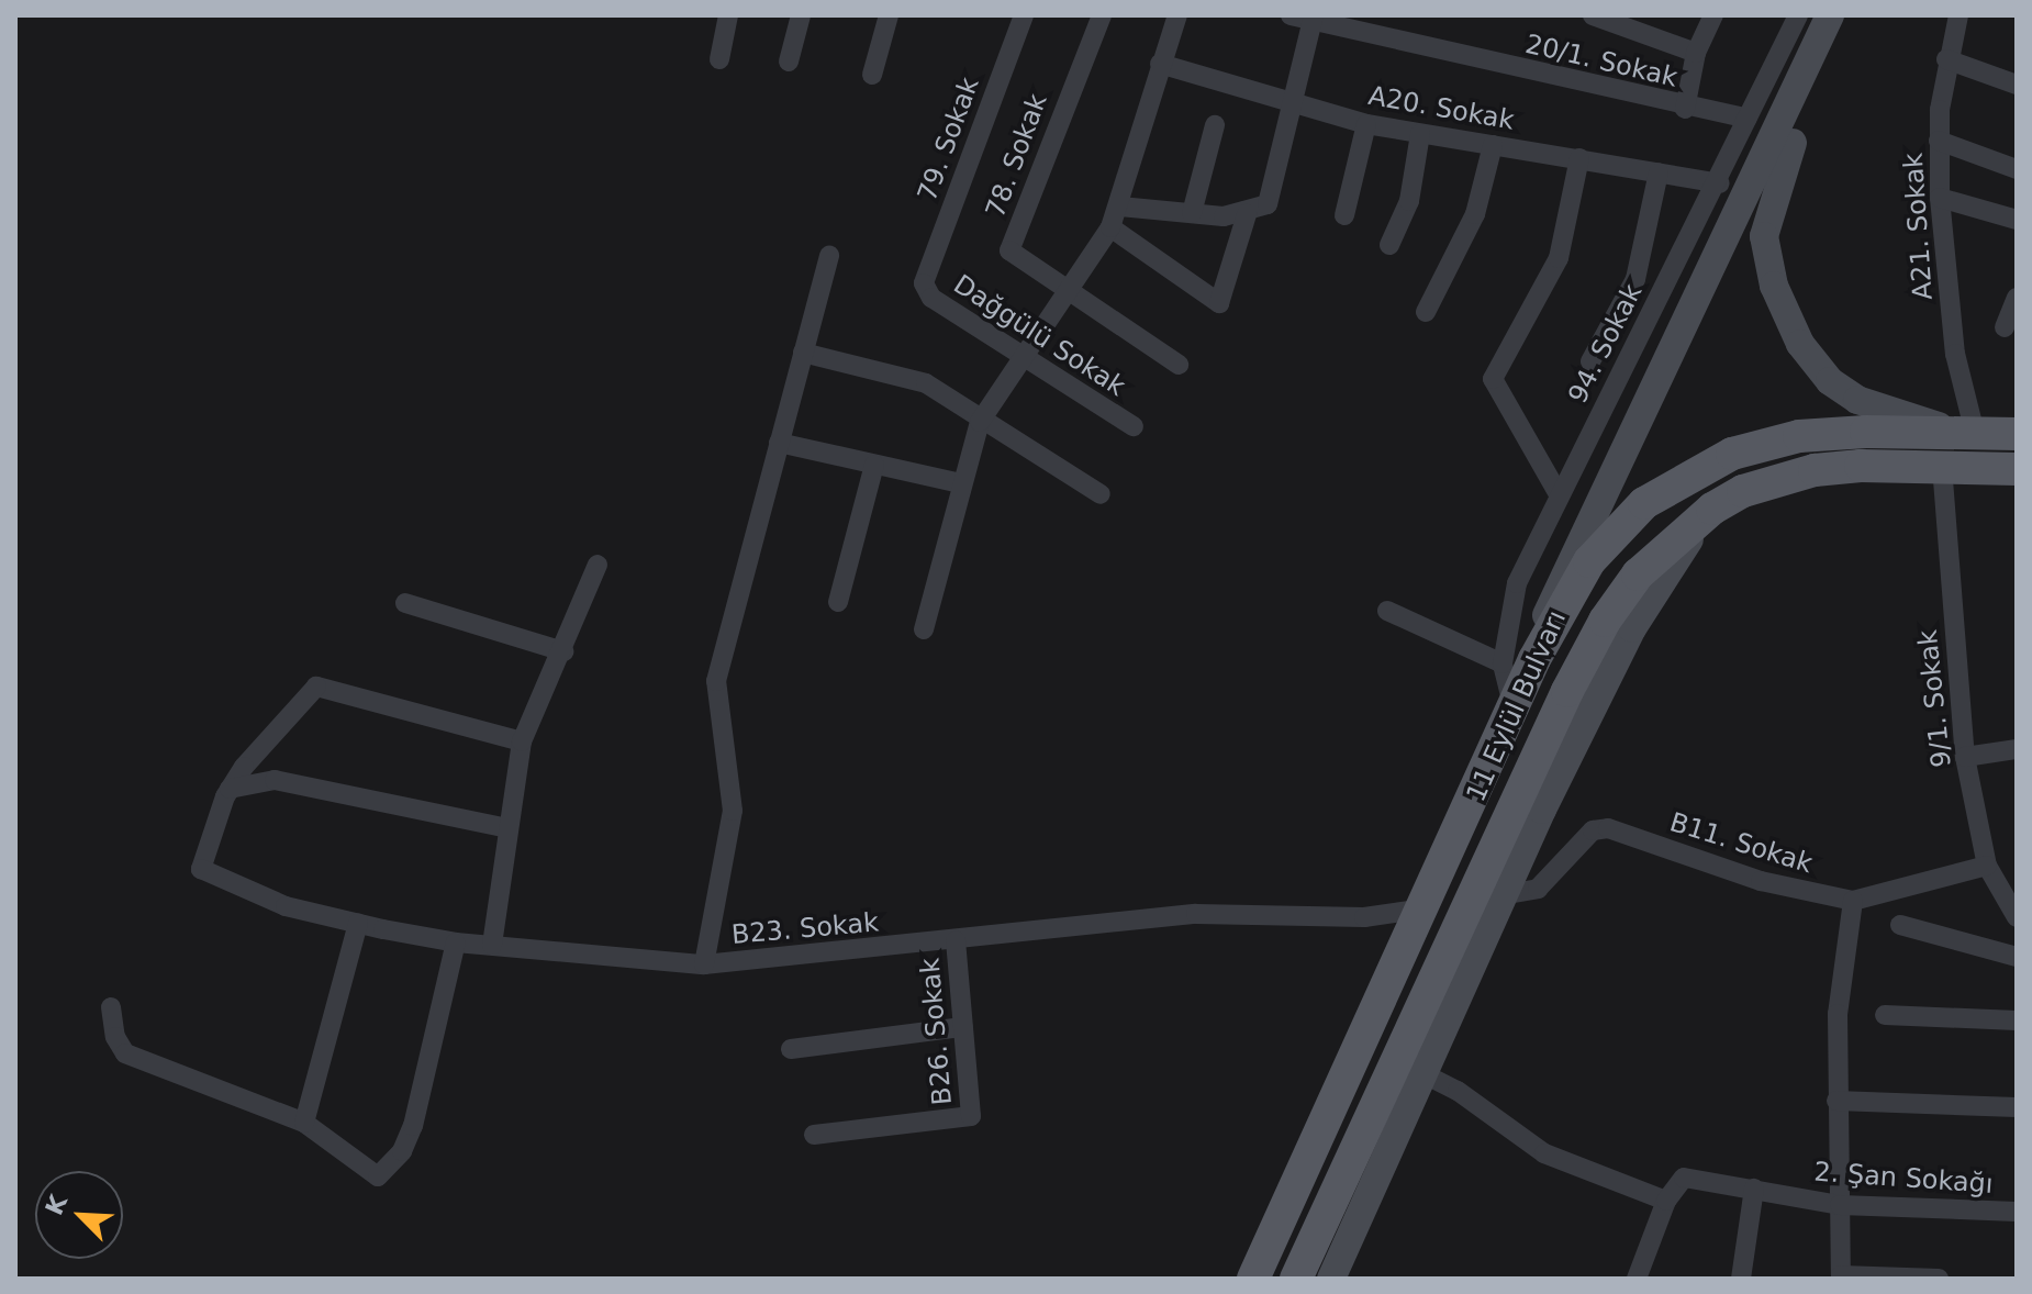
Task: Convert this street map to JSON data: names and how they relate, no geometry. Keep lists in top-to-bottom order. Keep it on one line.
{"streets":{"main road":["11 Eylül Bulvarı"],"street":["20/1. Sokak","A20. Sokak","79. Sokak","78. Sokak","A21. Sokak","Dağgülü Sokak","94. Sokak","9/1. Sokak","B11. Sokak","B23. Sokak","B26. Sokak","2. Şan Sokağı"]},"crossings":[["20/1. Sokak","94. Sokak"],["A20. Sokak","94. Sokak"],["79. Sokak","Dağgülü Sokak"],["A21. Sokak","11 Eylül Bulvarı"],["94. Sokak","11 Eylül Bulvarı"],["9/1. Sokak","11 Eylül Bulvarı"],["9/1. Sokak","B11. Sokak"],["11 Eylül Bulvarı","B23. Sokak"],["B23. Sokak","B26. Sokak"]],"north":"top left"}
